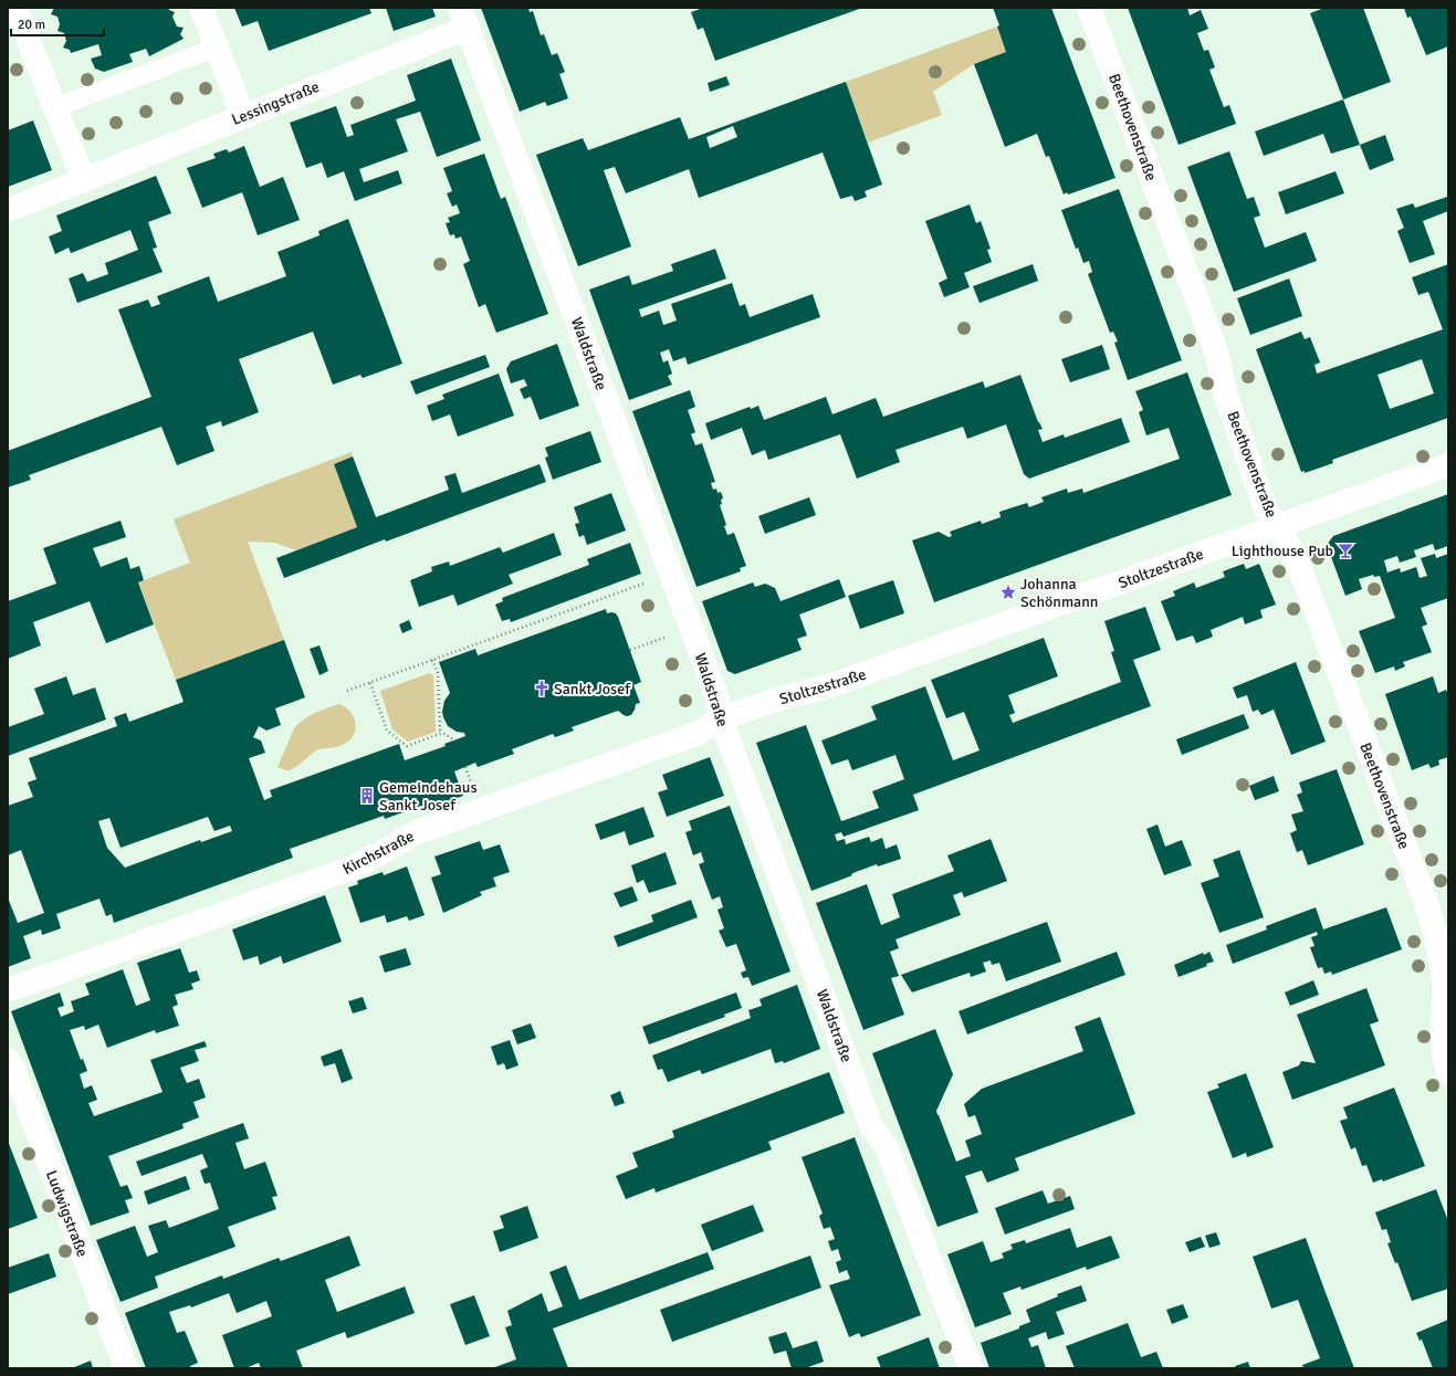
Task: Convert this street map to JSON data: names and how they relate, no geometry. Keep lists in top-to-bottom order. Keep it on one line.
{"streets":{"street":["Lessingstraße","Beethovenstraße","Waldstraße","Stoltzestraße","Kirchstraße","Ludwigstraße"]},"crossings":[["Lessingstraße","Waldstraße"],["Beethovenstraße","Stoltzestraße"],["Waldstraße","Stoltzestraße"],["Waldstraße","Kirchstraße"],["Stoltzestraße","Kirchstraße"]],"places":{"bar":["Lighthouse Pub"],"place":["Johanna Schönmann"],"church":["Sankt Josef"],"building":["Gemeindehaus Sankt Josef"]},"scale_bar":"20 m"}
